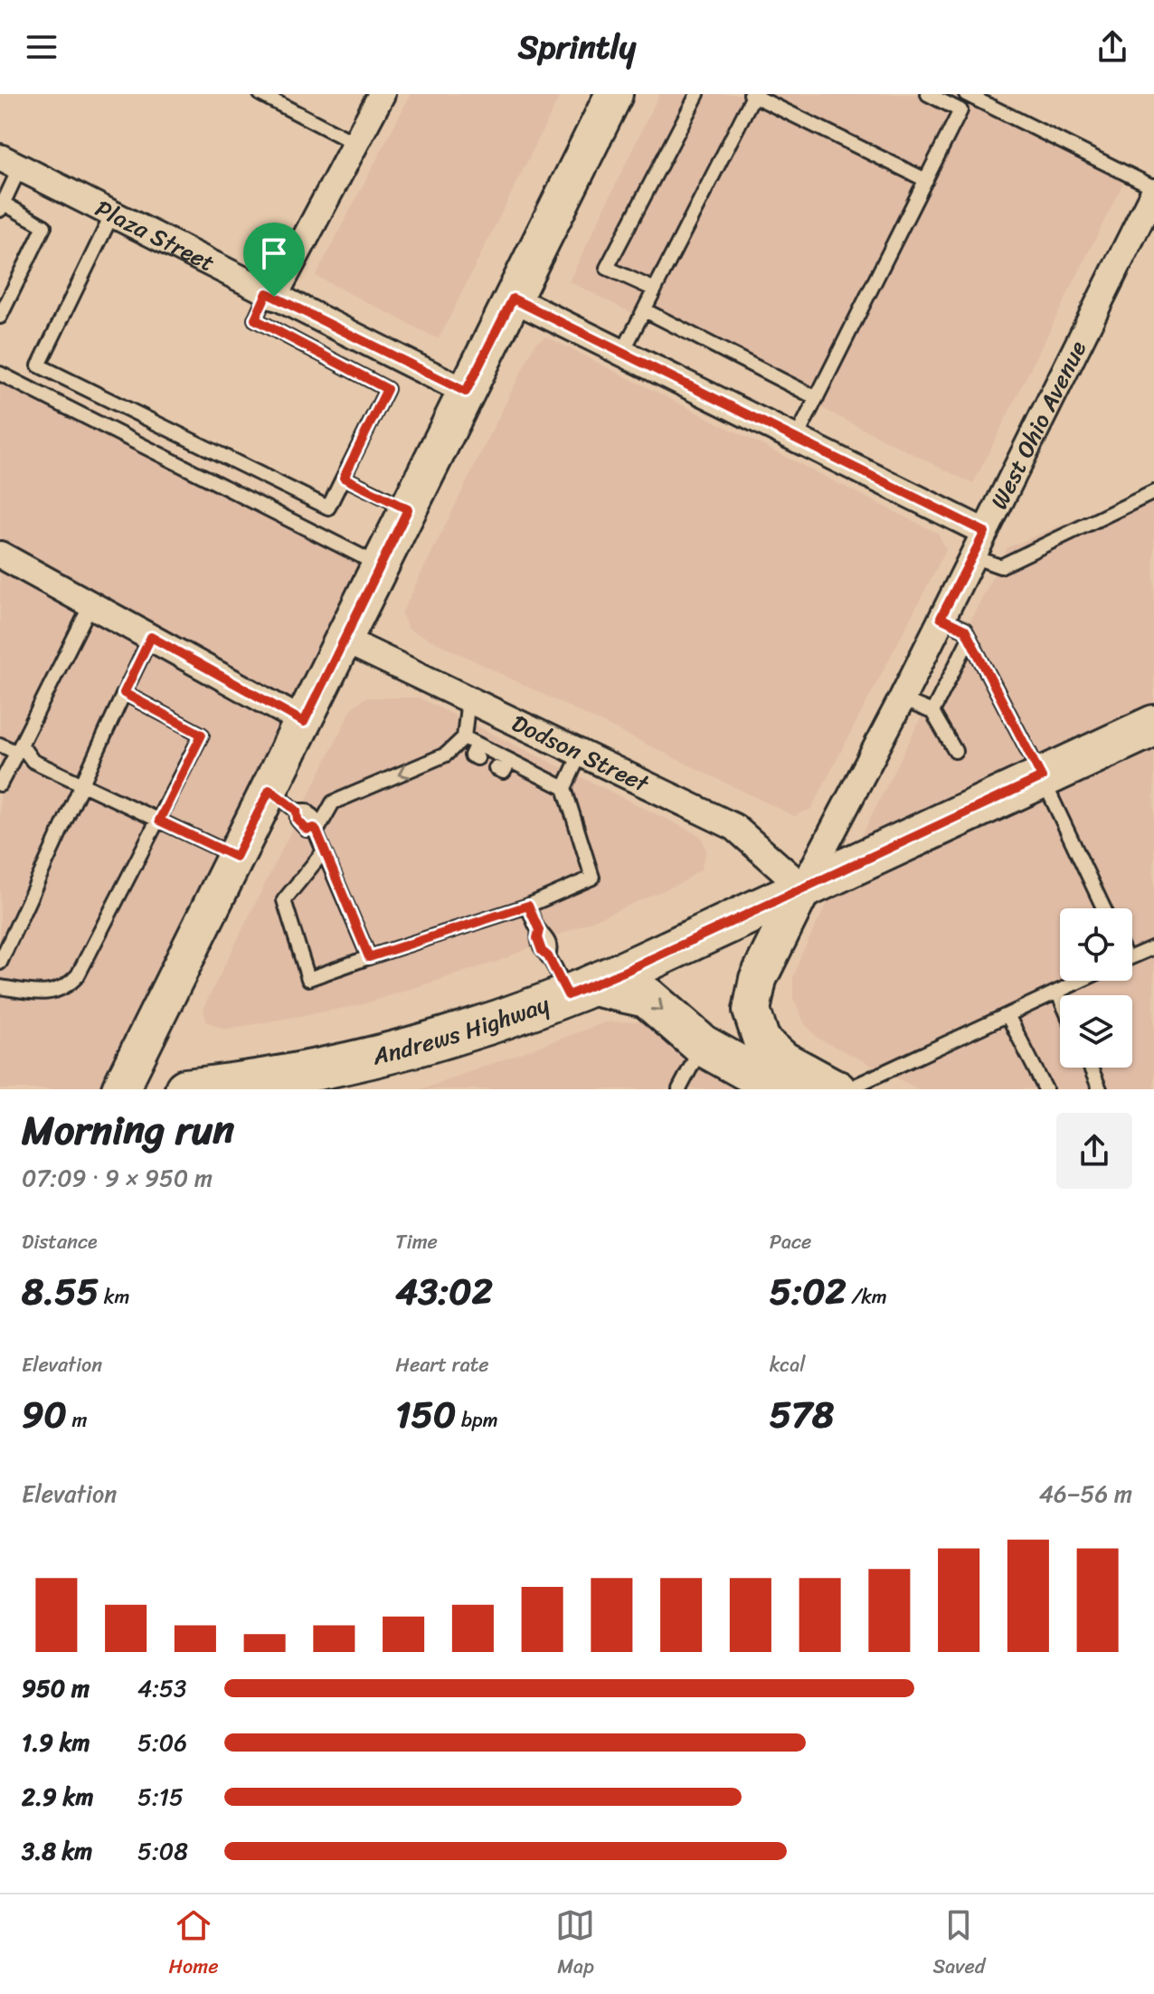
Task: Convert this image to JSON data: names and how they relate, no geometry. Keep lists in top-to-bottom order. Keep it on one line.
{"streets":{"main road":["Andrews Highway"],"street":["Plaza Street","West Ohio Avenue","Dodson Street"]},"crossings":[["West Ohio Avenue","Dodson Street"],["West Ohio Avenue","Andrews Highway"],["Dodson Street","Andrews Highway"]],"page":{"header":"Sprintly","heading":["Morning run","07:09 · 9 × 950 m"],"stats":[["Distance","8.55 km"],["Time","43:02"],["Pace","5:02 /km"],["Elevation","90 m"],["Heart rate","150 bpm"],["kcal","578"]],"chart":["Elevation","46–56 m"],"list":[{"name":"950 m","note":"4:53"},{"name":"1.9 km","note":"5:06"},{"name":"2.9 km","note":"5:15"},{"name":"3.8 km","note":"5:08"}],"tabs":["Home","Map","Saved"]}}
